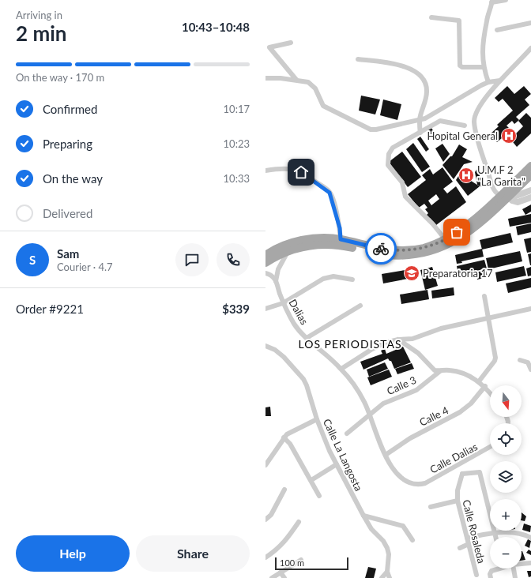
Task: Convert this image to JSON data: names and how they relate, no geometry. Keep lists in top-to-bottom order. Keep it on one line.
{"streets":{"street":["Dalias","Calle 3","Calle 4","Calle La Langosta","Calle Dalias","Calle Rosaleda"]},"crossings":[["Dalias","Calle 3"],["Dalias","Calle 4"],["Dalias","Calle Dalias"]],"districts":["LOS PERIODISTAS"],"places":{"hospital":["Hopital General","U.M.F 2 \"La Garita\""],"school or university":["Preparatoria 17"]},"scale_bar":"100 m","north":"bottom","page":{"heading":["2 min","Arriving in","10:43–10:48"],"panel":["Sam","Courier · 4.7","Order #9221","$339"],"bar":"On the way · 170 m","list":[["Confirmed","10:17"],["Preparing","10:23"],["On the way","10:33"],"Delivered"],"round":"S","map_buttons":["+","−"],"buttons":["Help","Share"],"scale":"100 m"}}
